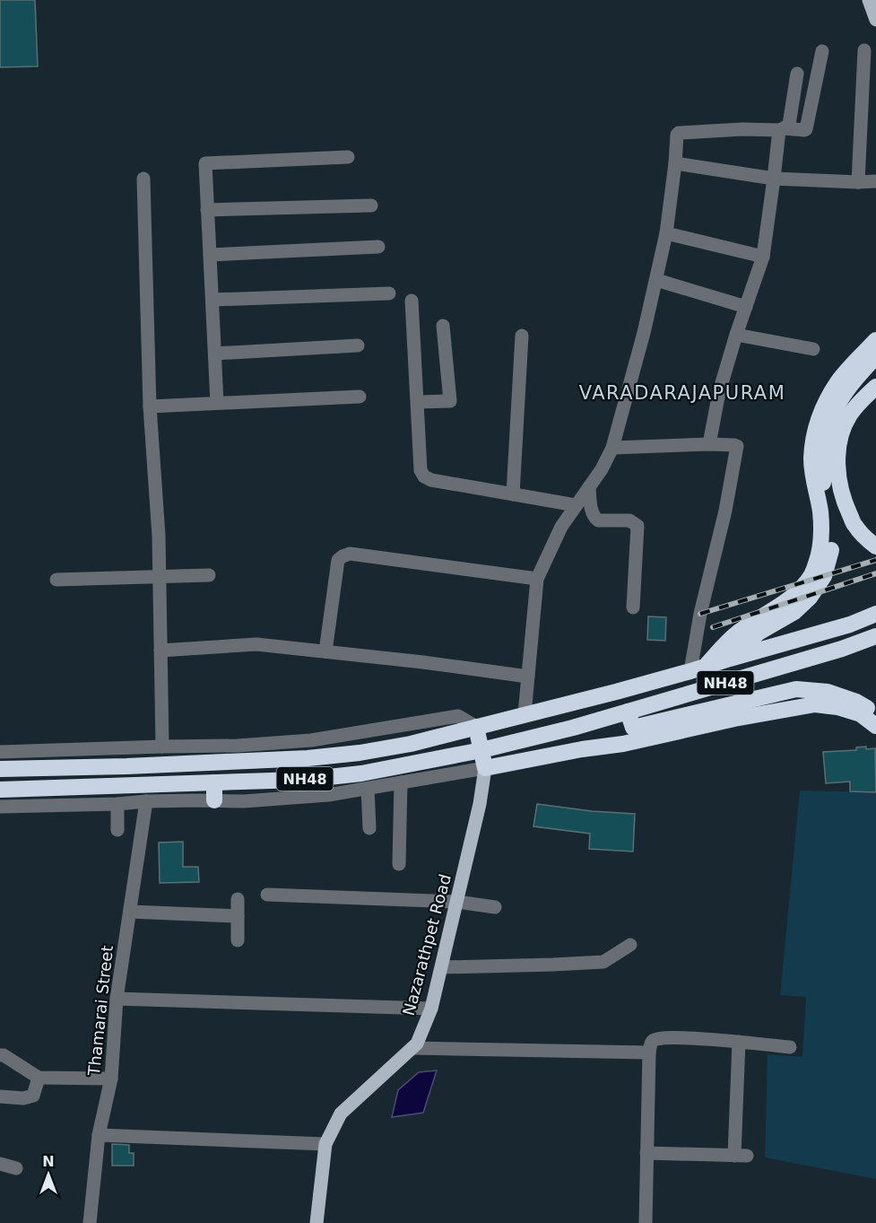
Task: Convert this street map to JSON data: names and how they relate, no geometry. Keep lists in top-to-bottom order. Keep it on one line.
{"streets":{"highway":["NH48"],"main road":["Nazarathpet Road"],"street":["Thamarai Street"]},"districts":["VARADARAJAPURAM"],"north":"top"}
